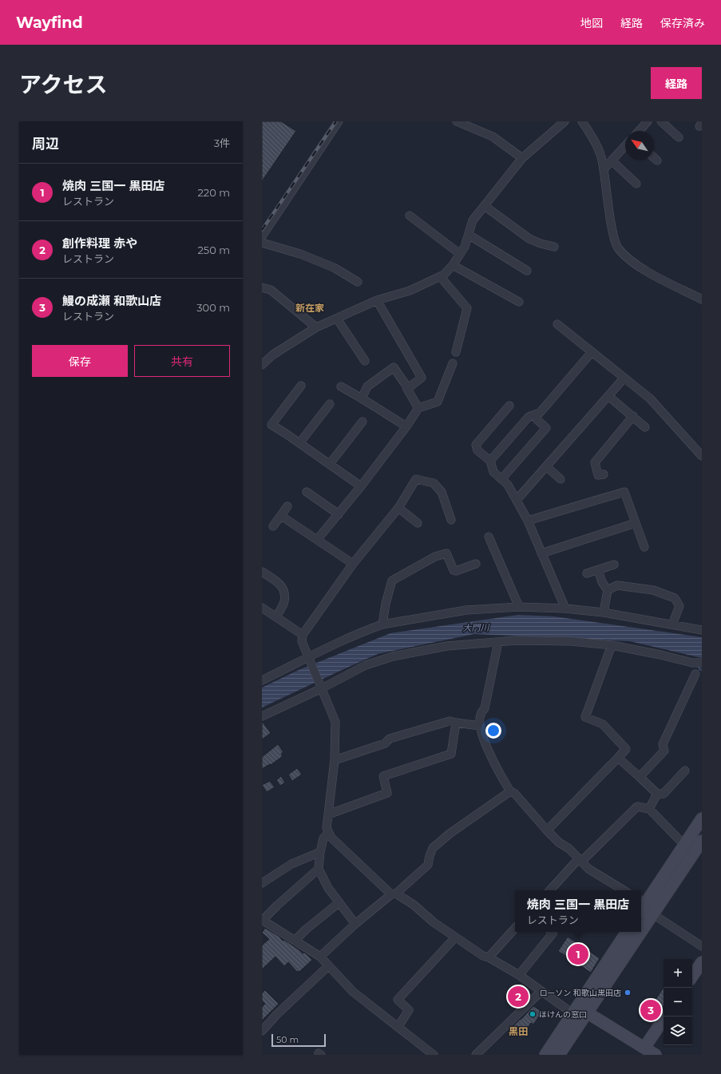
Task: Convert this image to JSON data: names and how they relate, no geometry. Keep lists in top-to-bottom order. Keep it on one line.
{"districts":["新在家","黒田"],"water":["大門川"],"places":["ローソン 和歌山黒田店","ほけんの窓口"],"scale_bar":"50 m","north":"top left","page":{"header":"Wayfind","nav":["地図","経路","保存済み"],"title":"アクセス","buttons":["経路",["保存","共有"]],"heading":["周辺","3件"],"list":[{"mark":"1","name":"焼肉 三国一 黒田店","note":"レストラン","value":"220 m"},{"mark":"2","name":"創作料理 赤や","note":"レストラン","value":"250 m"},{"mark":"3","name":"鰻の成瀬 和歌山店","note":"レストラン","value":"300 m"}],"popup":["焼肉 三国一 黒田店","レストラン"],"pins":["1","2","3"],"map_buttons":["+","−"],"scale":"50 m"}}
